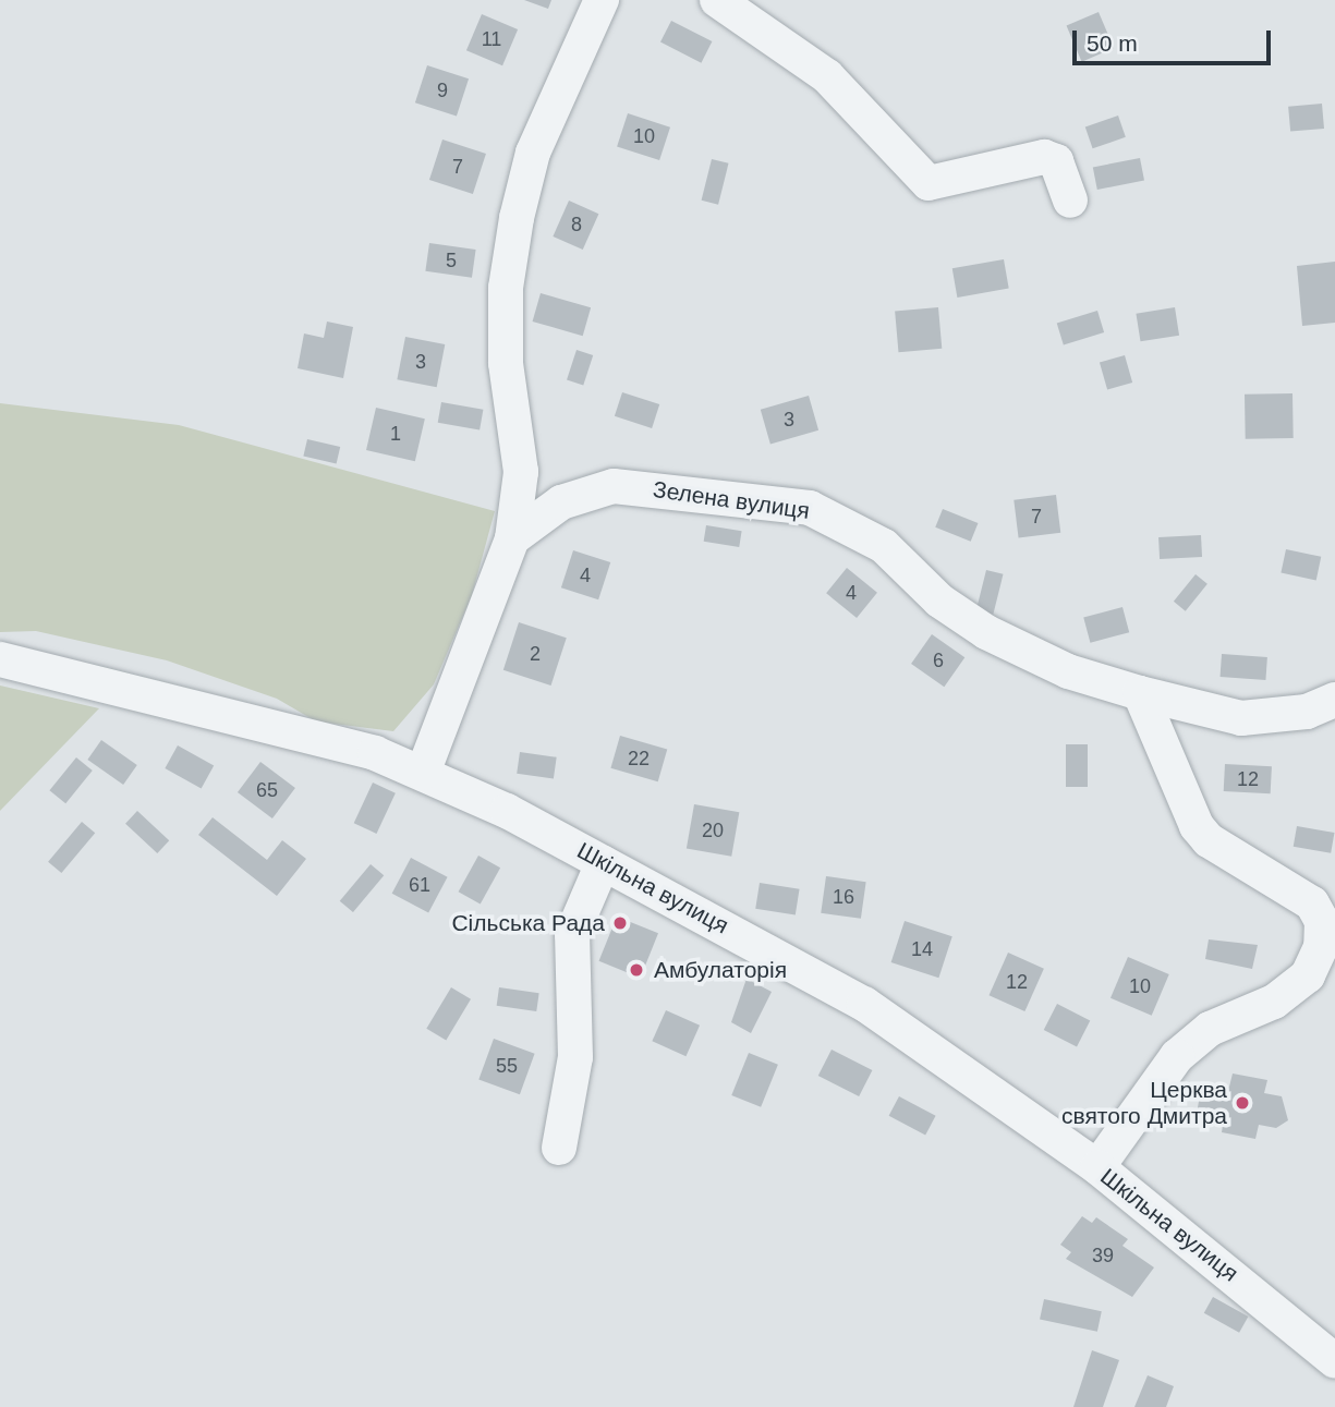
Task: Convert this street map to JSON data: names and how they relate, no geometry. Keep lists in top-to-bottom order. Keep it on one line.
{"streets":{"street":["Зелена вулиця","Шкільна вулиця"]},"places":["Сільська Рада","Амбулаторія","Церква святого Дмитра"],"house_numbers":["11","9","10","7","8","5","3","3","1","7","4","4","2","6","22","12","65","20","61","16","14","12","10","55","39"],"scale_bar":"50 m"}
